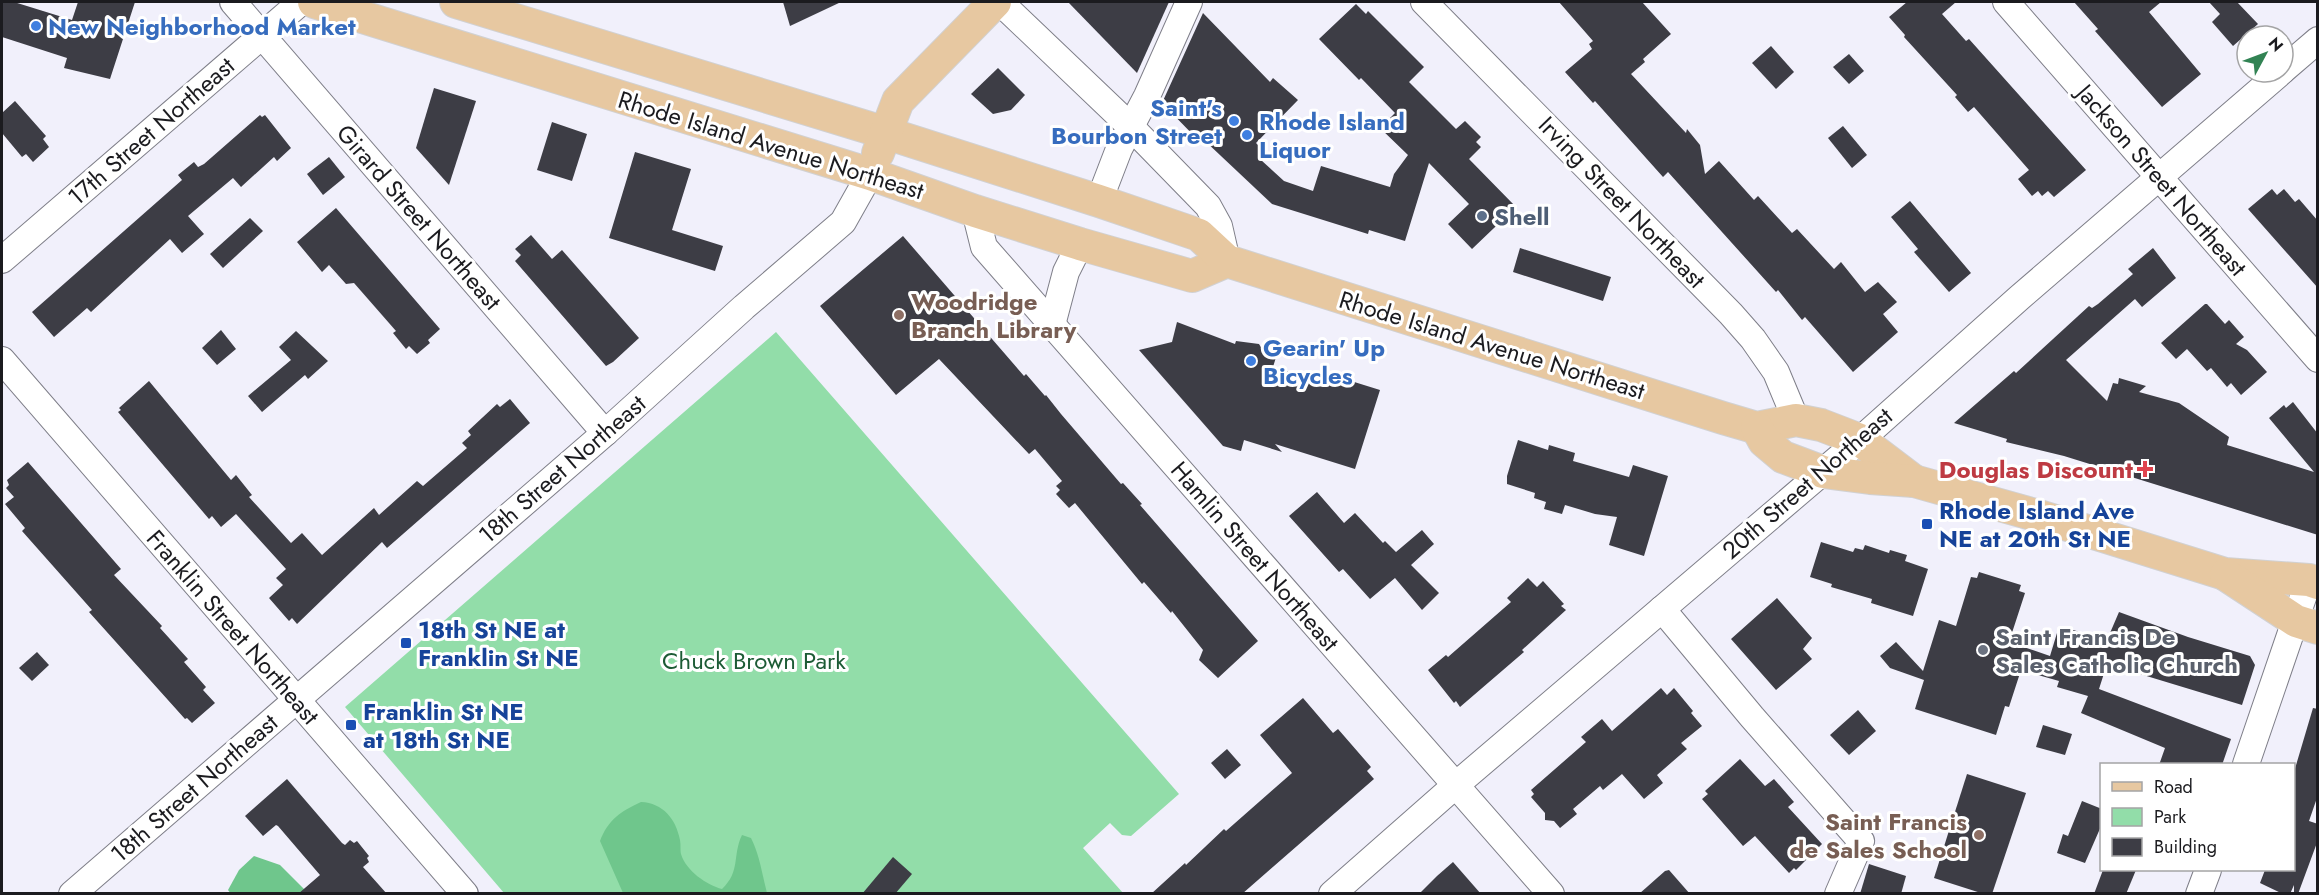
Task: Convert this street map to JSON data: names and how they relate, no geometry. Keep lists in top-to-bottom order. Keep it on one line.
{"streets":{"main road":["Rhode Island Avenue Northeast","18th Street Northeast"],"street":["17th Street Northeast","Jackson Street Northeast","Irving Street Northeast","Girard Street Northeast","20th Street Northeast","Hamlin Street Northeast","Franklin Street Northeast"]},"crossings":[["17th Street Northeast","Girard Street Northeast"],["Rhode Island Avenue Northeast","Irving Street Northeast"],["Rhode Island Avenue Northeast","18th Street Northeast"],["Rhode Island Avenue Northeast","20th Street Northeast"],["Rhode Island Avenue Northeast","Hamlin Street Northeast"],["Jackson Street Northeast","20th Street Northeast"],["Girard Street Northeast","18th Street Northeast"],["18th Street Northeast","Franklin Street Northeast"],["20th Street Northeast","Hamlin Street Northeast"]],"parks":["Chuck Brown Park"],"places":{"other":["New Neighborhood Market","Saint's Bourbon Street","Rhode Island Liquor","Shell","Woodridge Branch Library","Gearin' Up Bicycles","Saint Francis De Sales Catholic Church","Saint Francis de Sales School"],"health":["Douglas Discount"],"transit":["Rhode Island Ave NE at 20th St NE","18th St NE at Franklin St NE","Franklin St NE at 18th St NE"]},"legend":["Road","Park","Building"],"north":"top right"}
